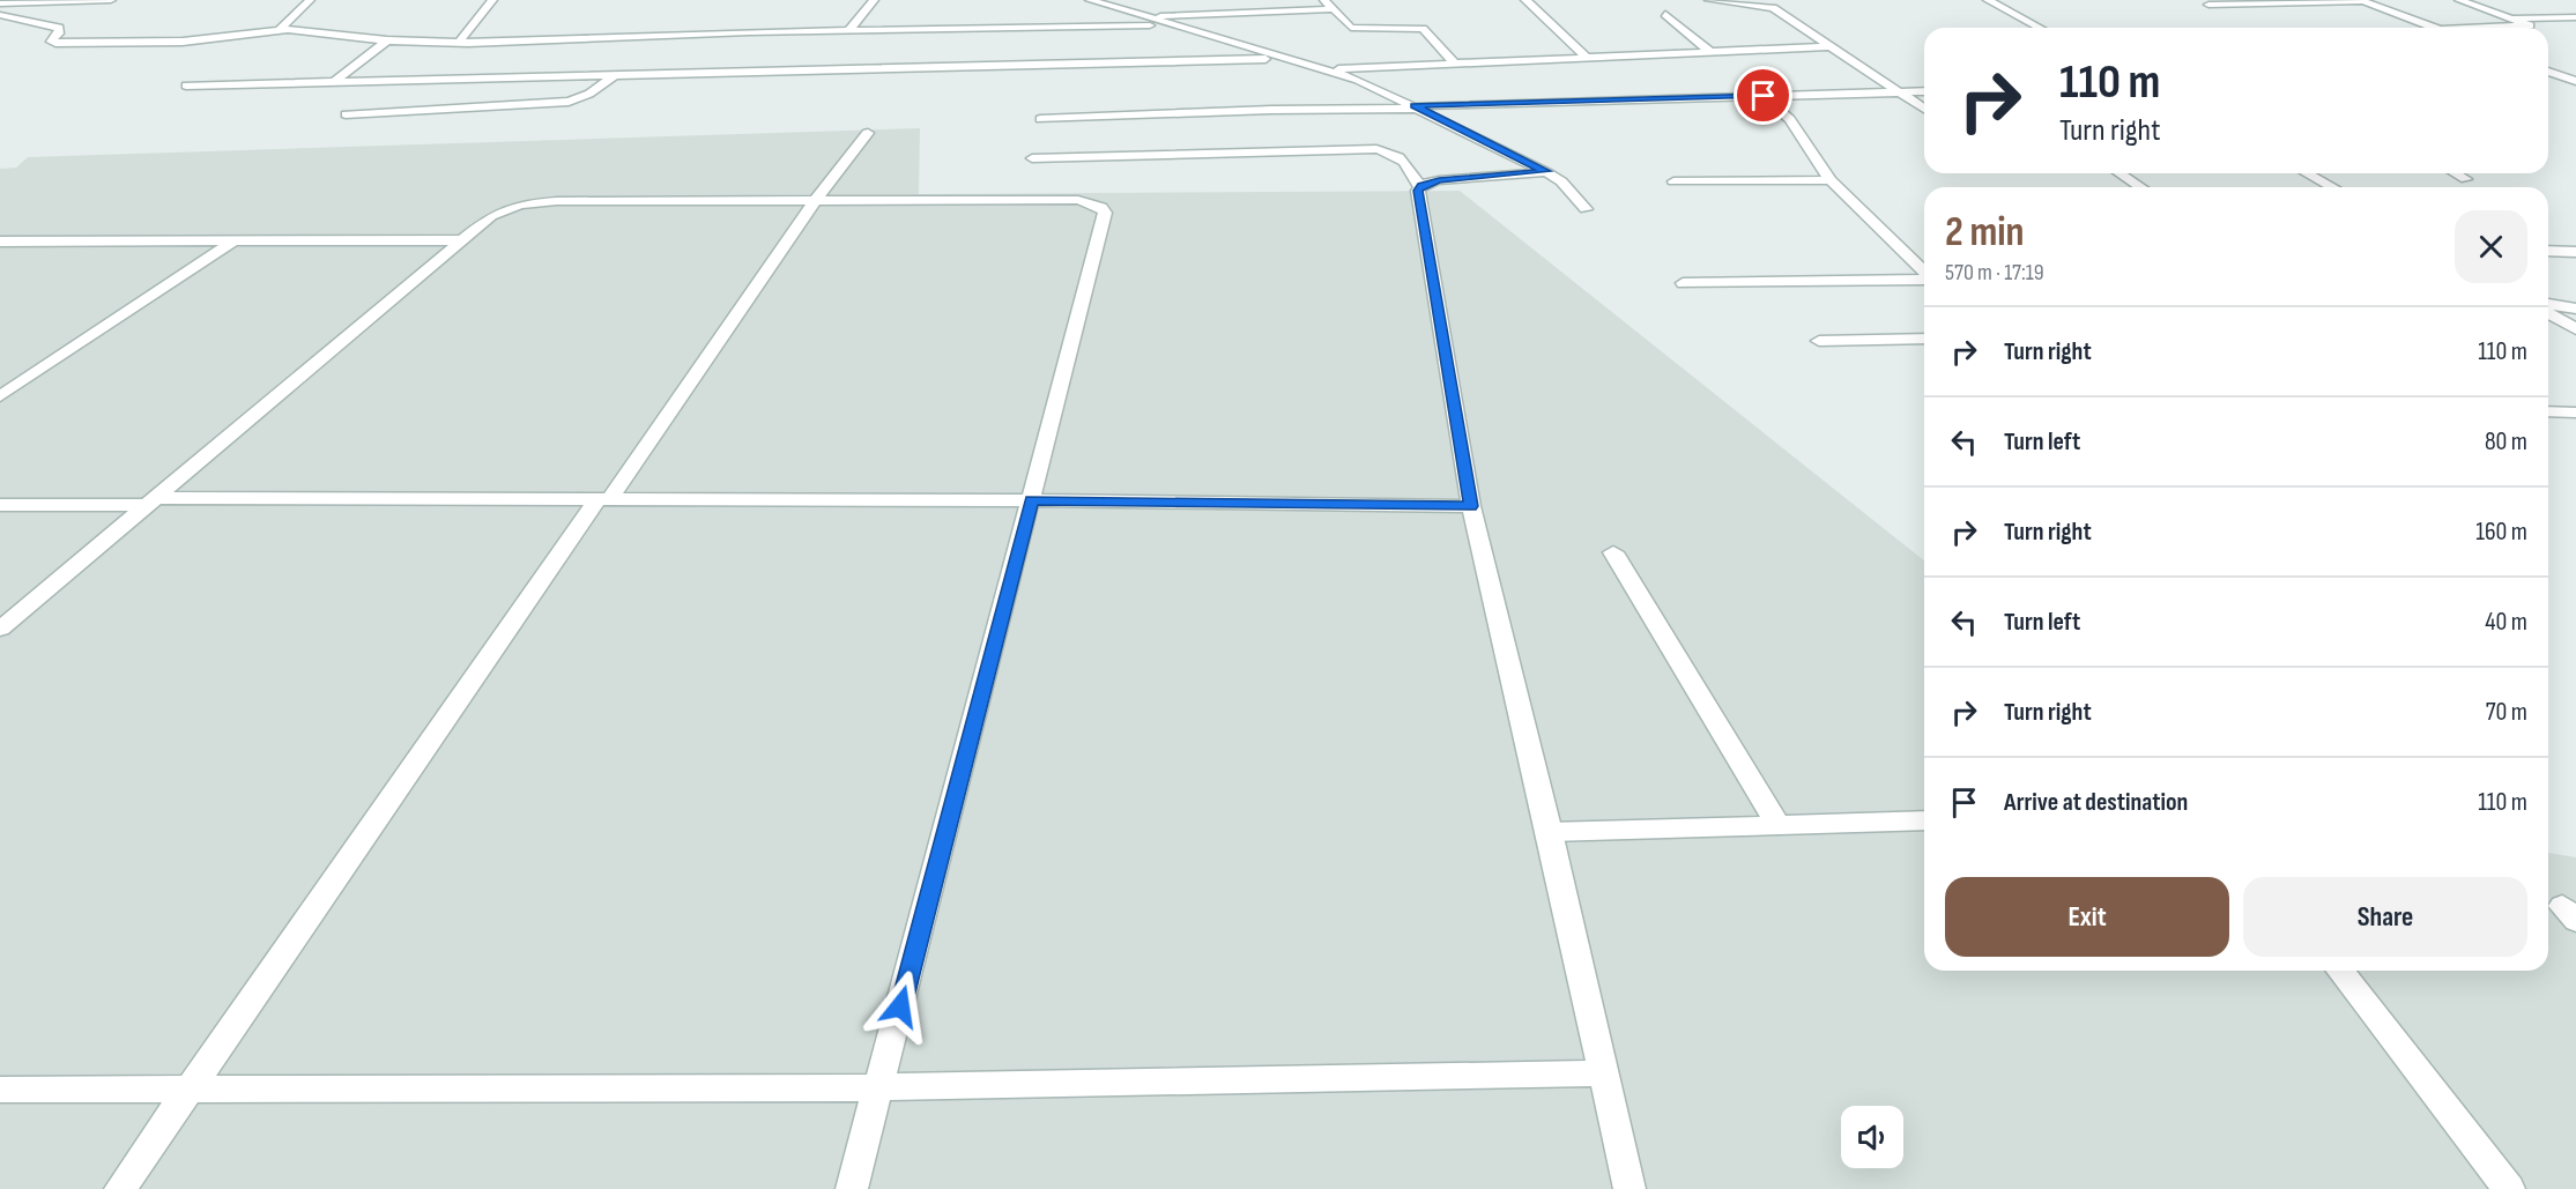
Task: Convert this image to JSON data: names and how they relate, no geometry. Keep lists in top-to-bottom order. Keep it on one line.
{"page":{"turn":["110 m","Turn right"],"heading":["2 min","570 m · 17:19"],"list":[{"name":"Turn right","value":"110 m"},{"name":"Turn left","value":"80 m"},{"name":"Turn right","value":"160 m"},{"name":"Turn left","value":"40 m"},{"name":"Turn right","value":"70 m"},{"name":"Arrive at destination","value":"110 m"}],"buttons":["Exit","Share"]}}
